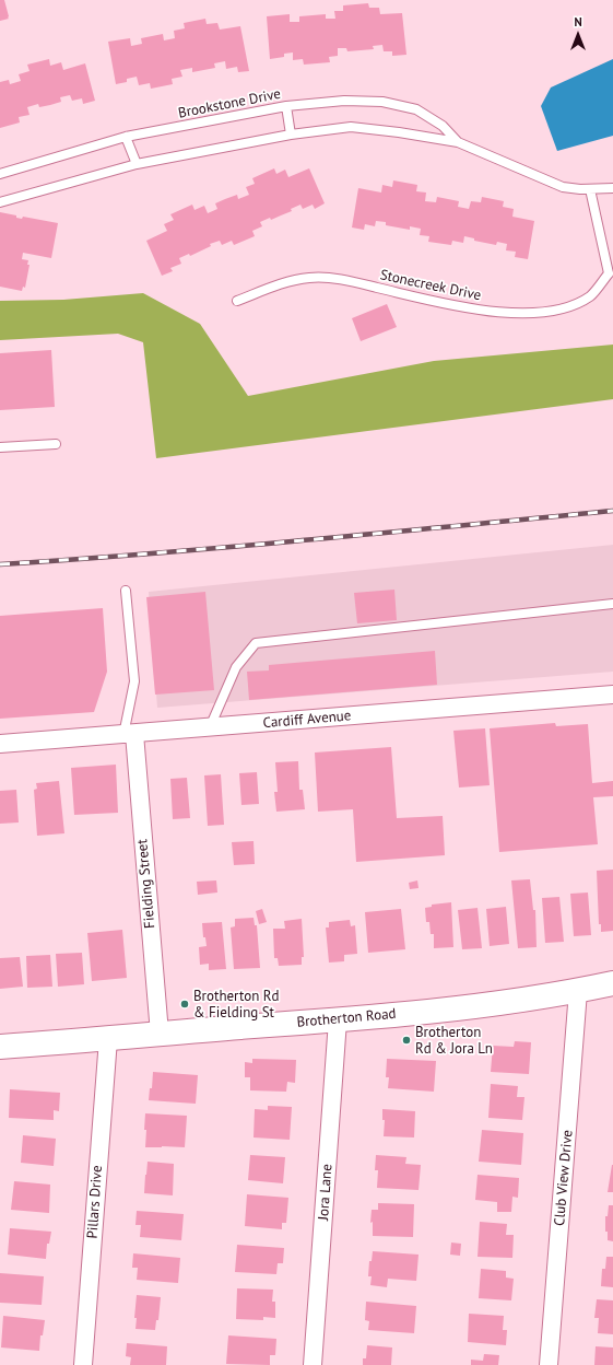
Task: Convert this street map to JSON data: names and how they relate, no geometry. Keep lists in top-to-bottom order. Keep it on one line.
{"streets":{"street":["Cardiff Avenue","Fielding Street","Brotherton Road","Club View Drive","Jora Lane","Pillars Drive"],"lane":["Brookstone Drive","Stonecreek Drive"]},"crossings":[["Cardiff Avenue","Fielding Street"],["Fielding Street","Brotherton Road"],["Brotherton Road","Club View Drive"],["Brotherton Road","Jora Lane"],["Brotherton Road","Pillars Drive"]],"places":["Brotherton Rd & Fielding St","Brotherton Rd & Jora Ln"],"north":"top"}
